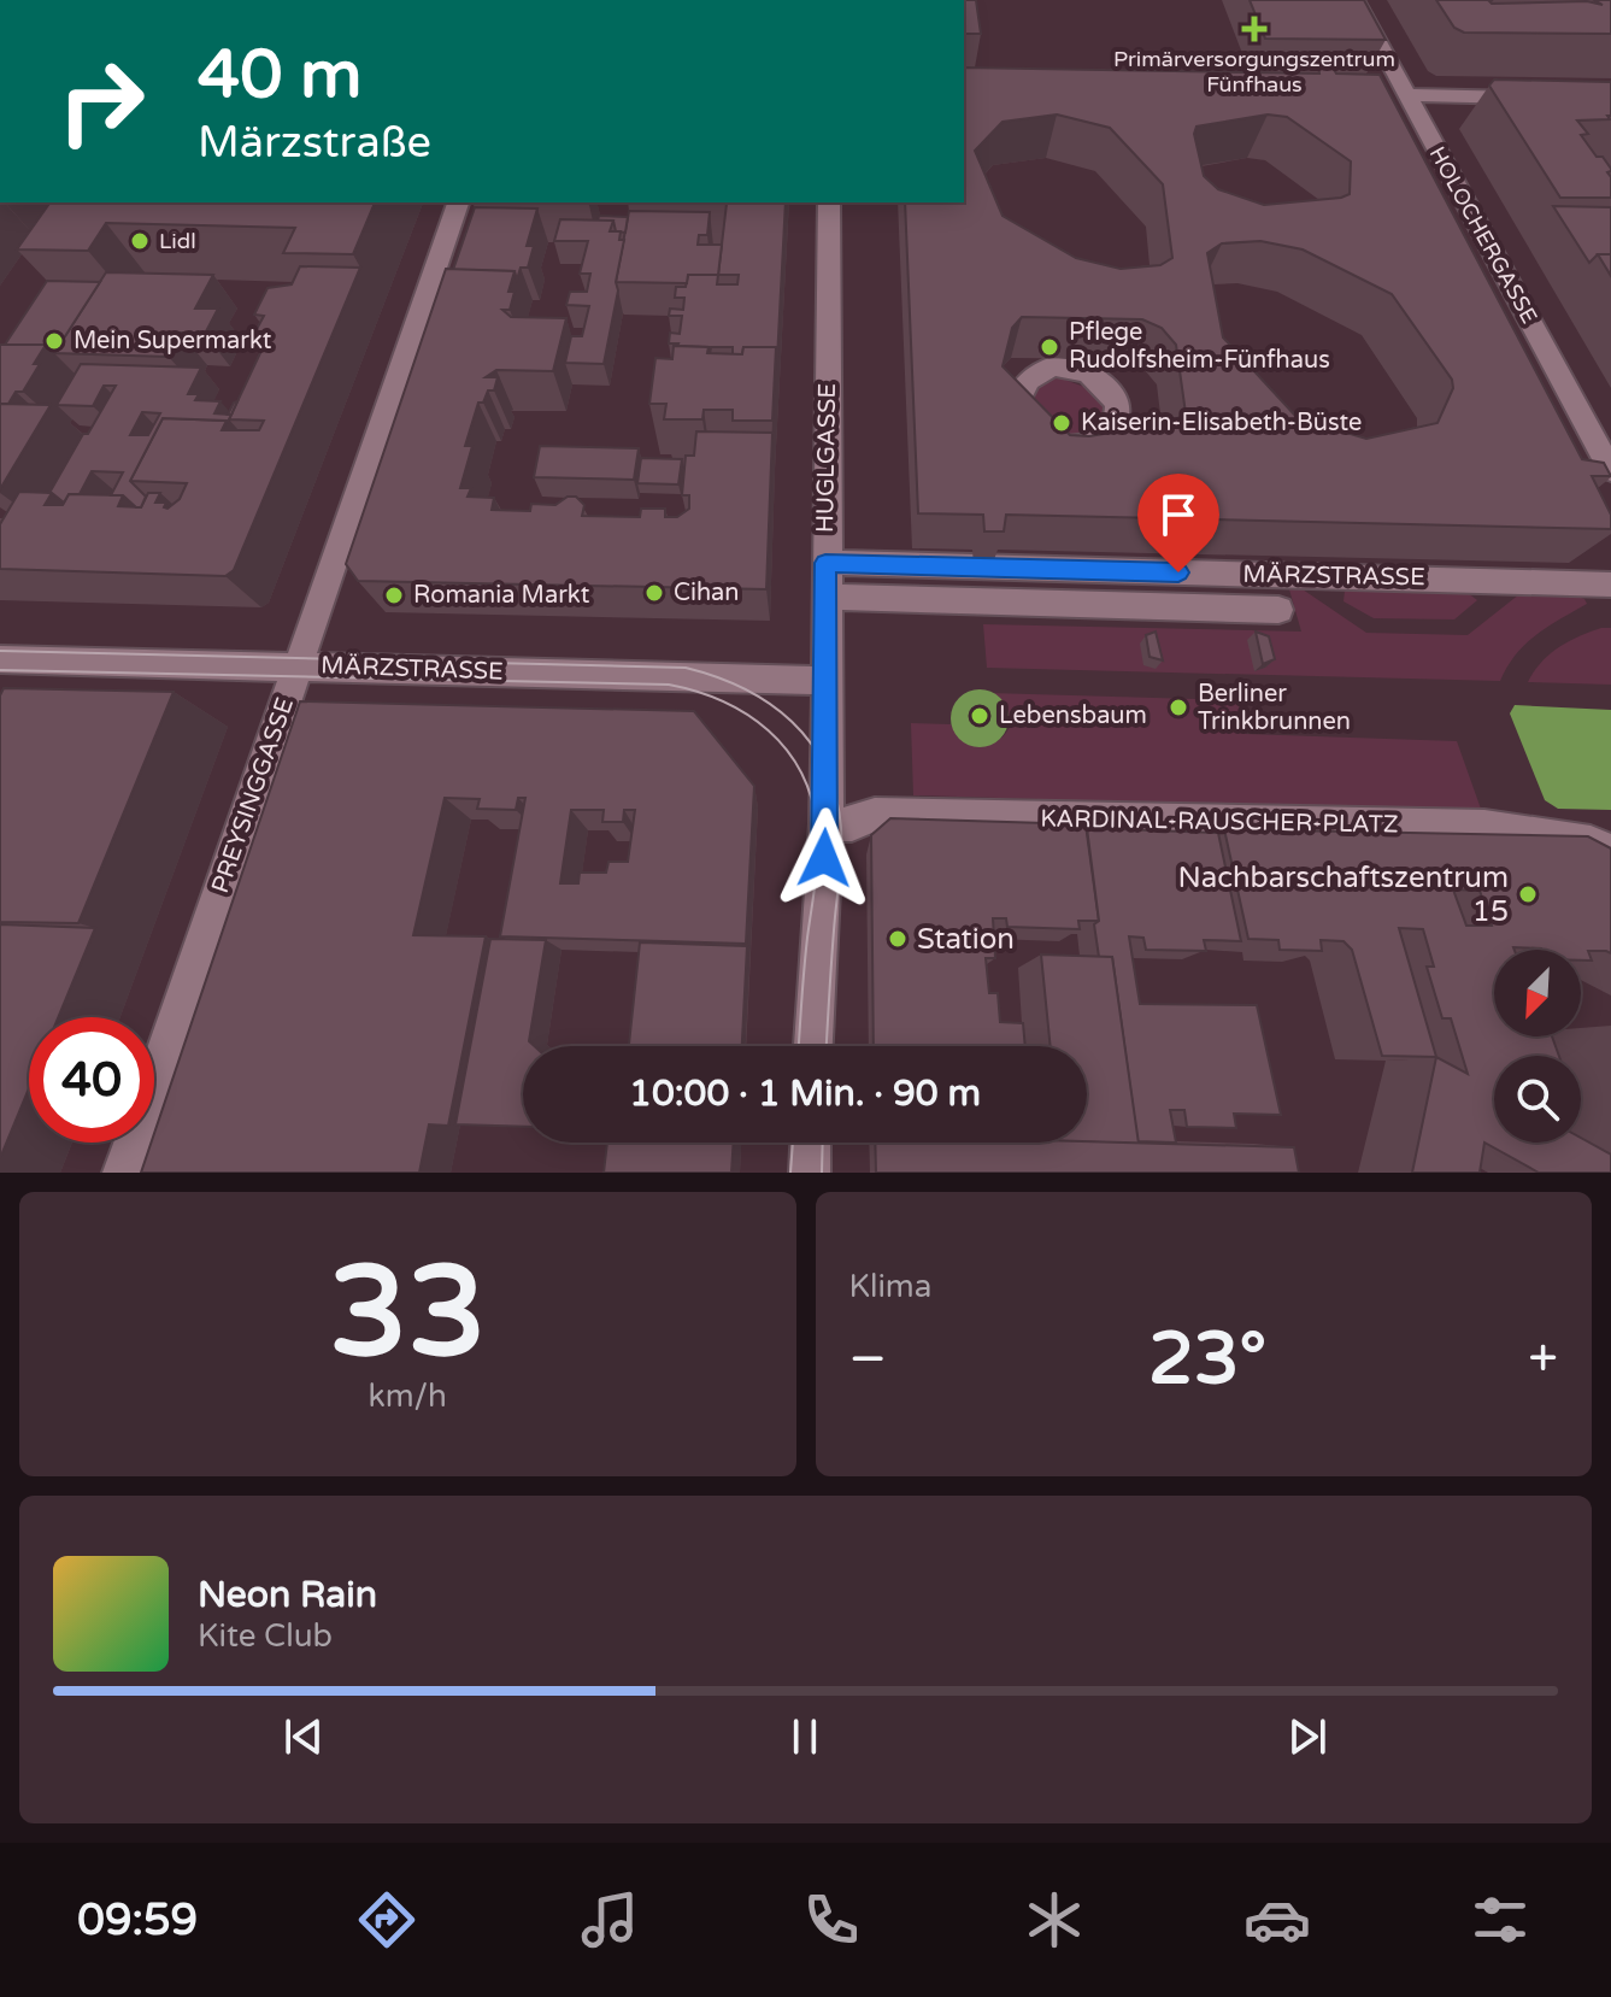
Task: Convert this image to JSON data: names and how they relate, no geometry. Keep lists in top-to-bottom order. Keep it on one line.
{"streets":{"street":["HOLOCHERGASSE","HUGLGASSE","MÄRZSTRASSE","PREYSINGGASSE","KARDINAL-RAUSCHER-PLATZ"]},"crossings":[["HUGLGASSE","MÄRZSTRASSE"],["HUGLGASSE","KARDINAL-RAUSCHER-PLATZ"],["MÄRZSTRASSE","PREYSINGGASSE"]],"places":{"health":["Primärversorgungszentrum Fünfhaus"],"other":["Lidl","Mein Supermarkt","Pflege Rudolfsheim-Fünfhaus","Kaiserin-Elisabeth-Büste","Cihan","Romania Markt","Berliner Trinkbrunnen","Lebensbaum","Nachbarschaftszentrum 15","Station"]},"north":"bottom left","page":{"turn":["40 m","Märzstraße"],"limit":"40","trip":"10:00 · 1 Min. · 90 m","tile":[["33","km/h"],"Klima"],"heat":["−","23°","+"],"song":["Neon Rain","Kite Club"],"tabs":"09:59"}}
